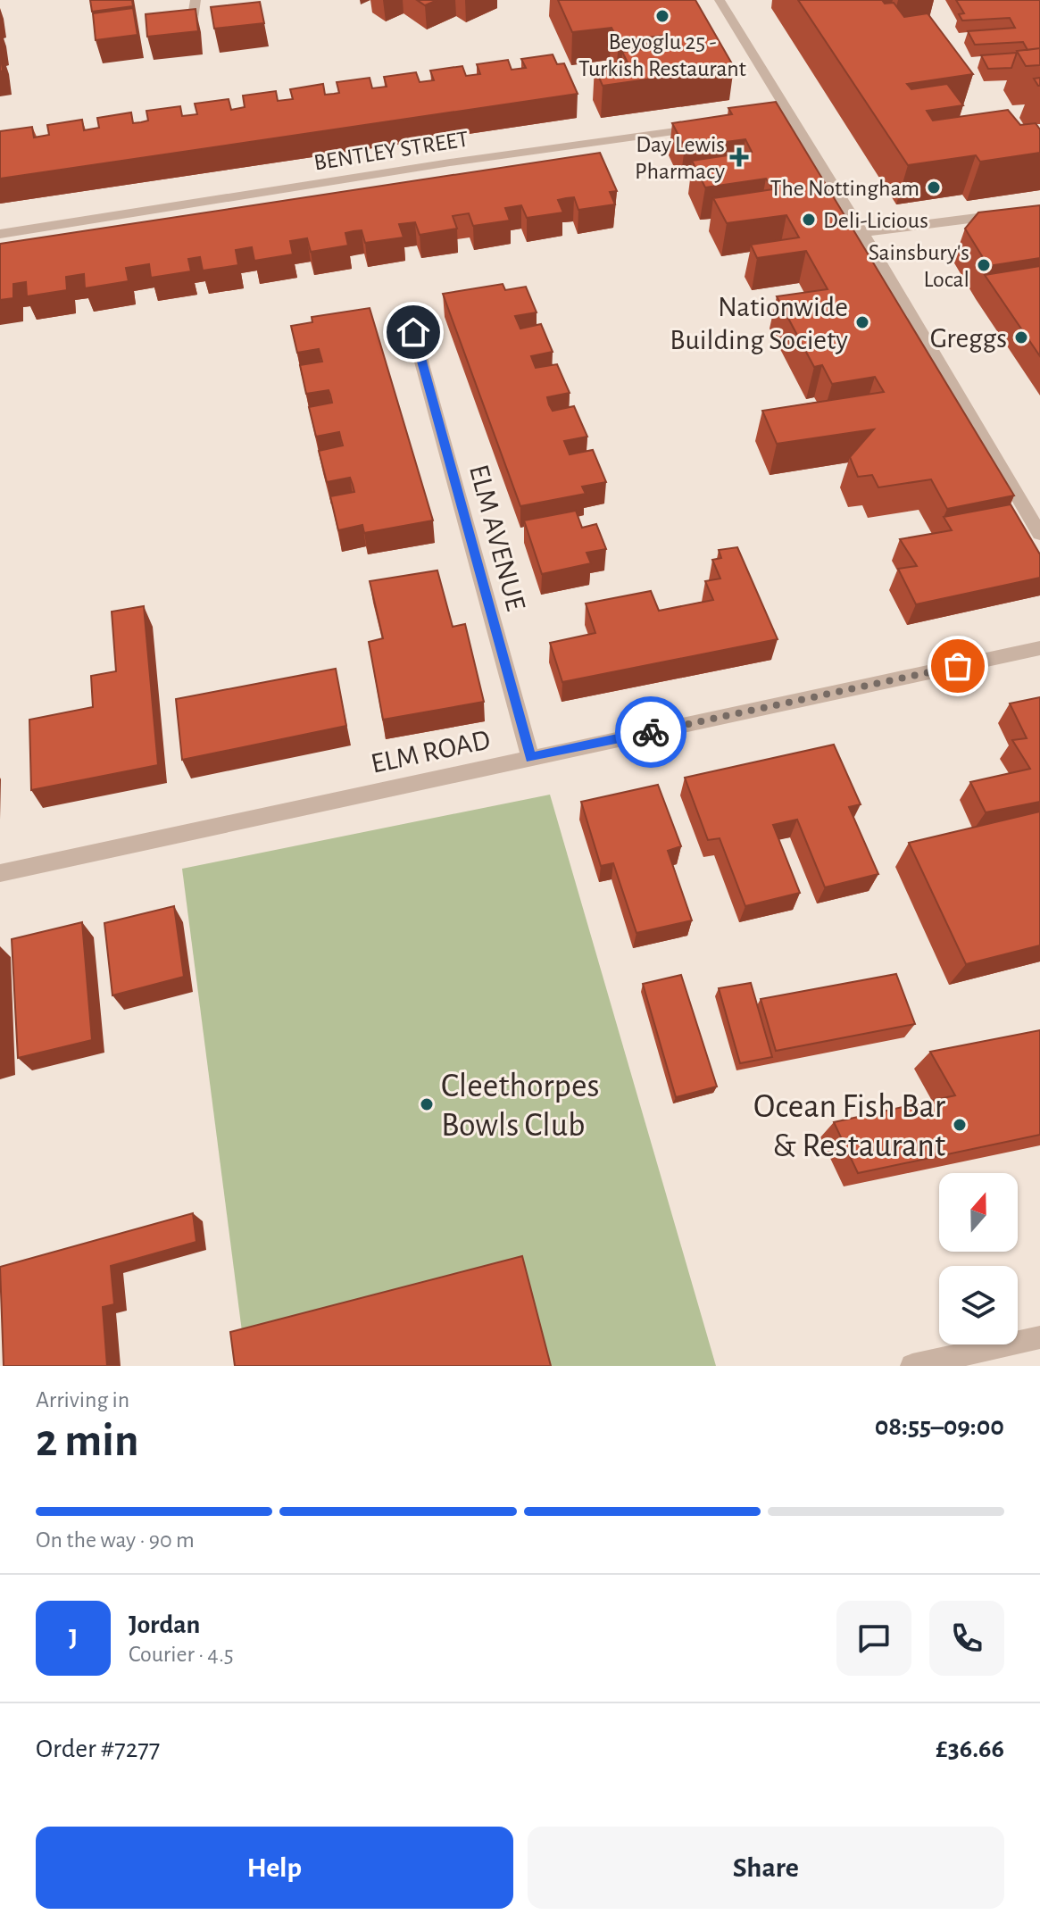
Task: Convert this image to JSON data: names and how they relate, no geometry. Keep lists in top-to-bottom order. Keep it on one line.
{"streets":{"street":["BENTLEY STREET","ELM AVENUE","ELM ROAD"]},"crossings":[["ELM AVENUE","ELM ROAD"]],"places":{"other":["Beyoglu 25 - Turkish Restaurant","The Nottingham","Deli-Licious","Sainsbury's Local","Nationwide Building Society","Greggs","Cleethorpes Bowls Club","Ocean Fish Bar & Restaurant"],"health":["Day Lewis Pharmacy"]},"north":"top","page":{"heading":["2 min","Arriving in","08:55–09:00"],"panel":["Jordan","Courier · 4.5","Order #7277","£36.66"],"bar":"On the way · 90 m","round":"J","buttons":["Help","Share"]}}
